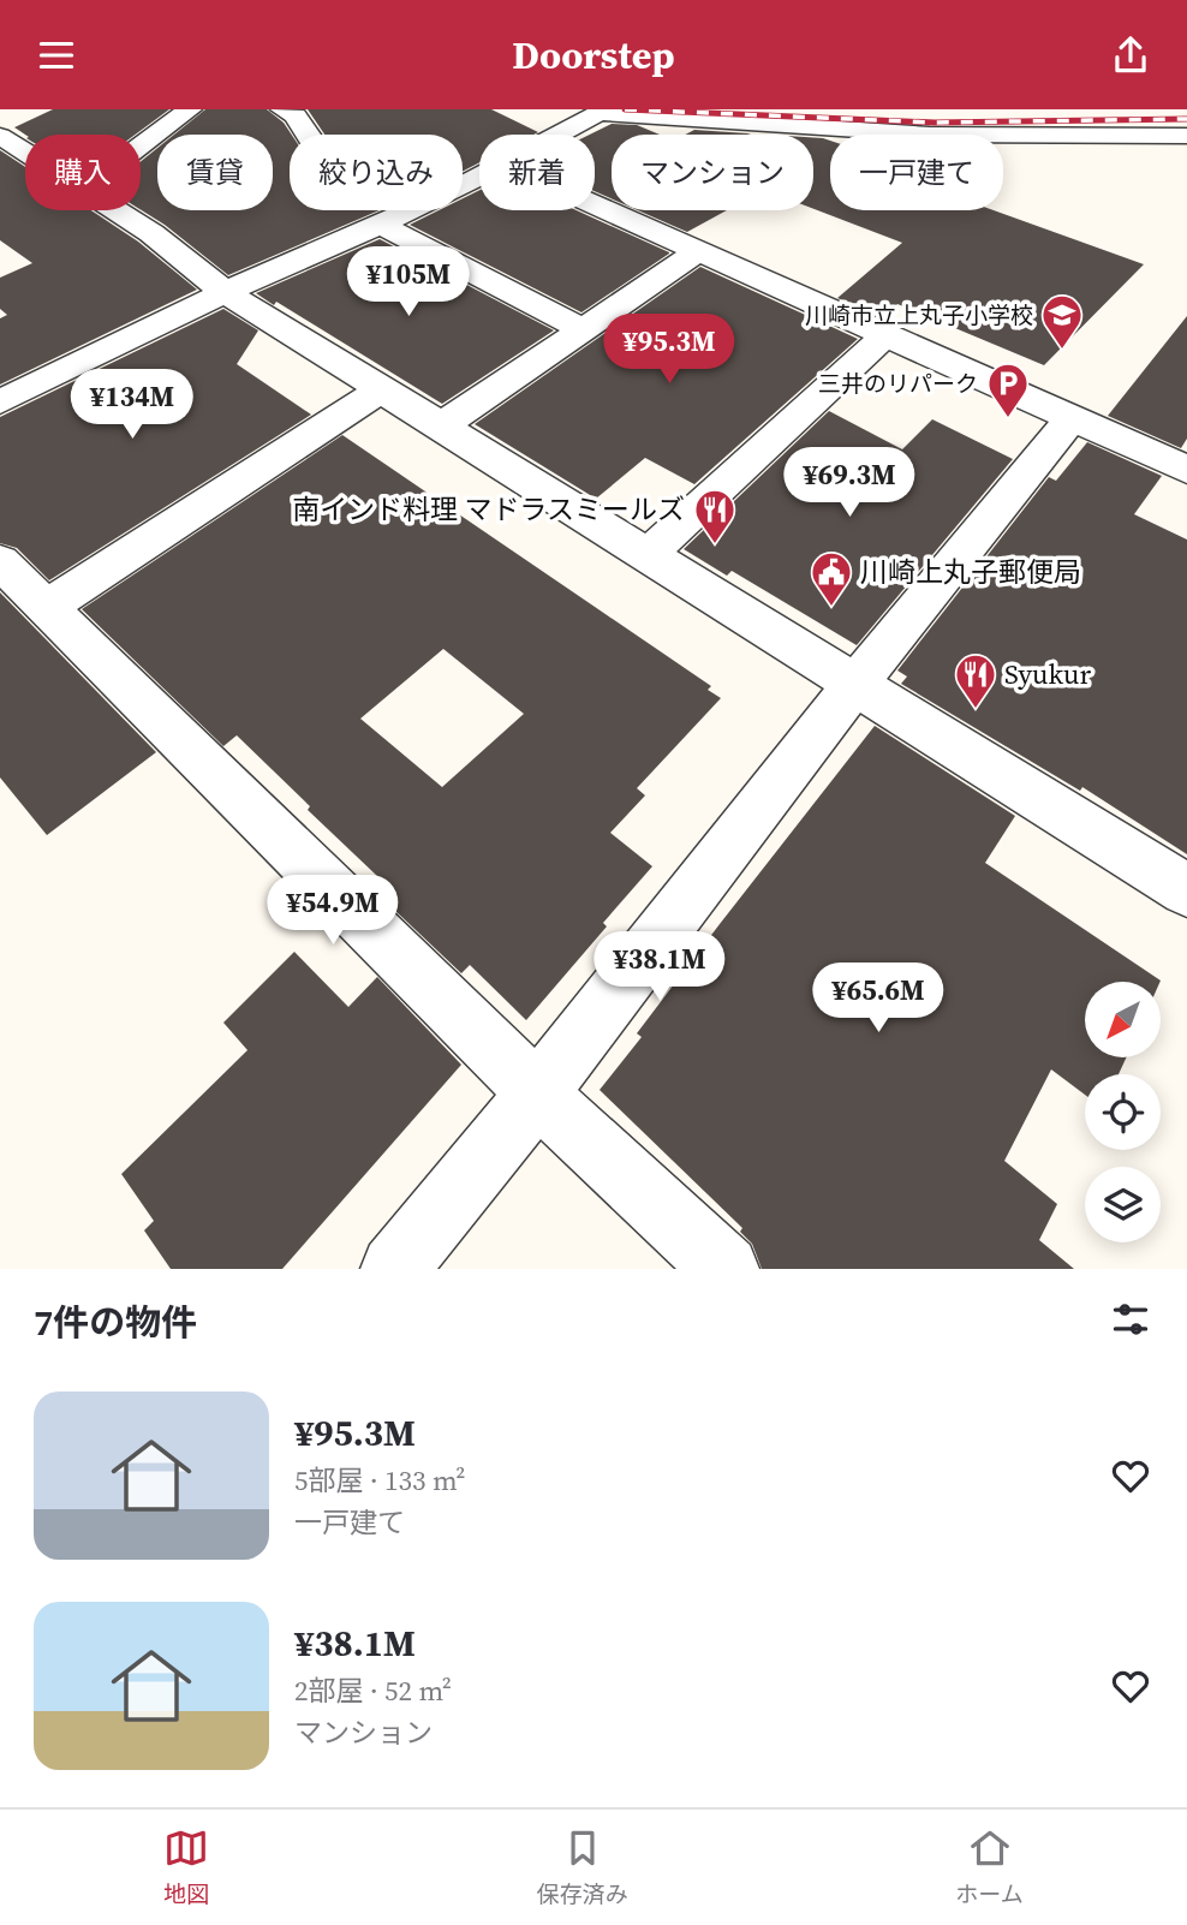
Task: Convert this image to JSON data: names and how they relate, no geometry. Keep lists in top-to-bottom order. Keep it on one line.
{"places":{"school or university":["川崎市立上丸子小学校"],"parking":["三井のリパーク"],"restaurant":["南インド料理 マドラスミールズ","Syukur"],"public building":["川崎上丸子郵便局"]},"north":"bottom left","page":{"header":"Doorstep","chip":["購入","賃貸","絞り込み","新着","マンション","一戸建て"],"price":["¥105M","¥95.3M","¥134M","¥69.3M","¥54.9M","¥38.1M","¥65.6M"],"heading":"7件の物件","list":[{"name":"¥95.3M","note":"5部屋 · 133 m² · 一戸建て"},{"name":"¥38.1M","note":"2部屋 · 52 m² · マンション"}],"tabs":["地図","保存済み","ホーム"]}}
